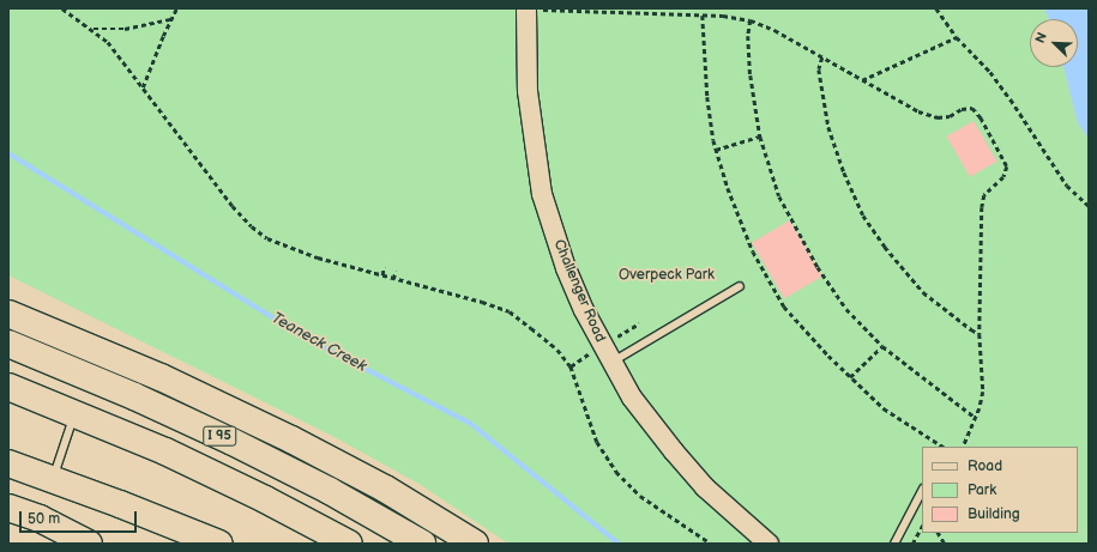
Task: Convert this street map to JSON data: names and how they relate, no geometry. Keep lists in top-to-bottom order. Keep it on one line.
{"streets":{"highway":["I 95"],"street":["Challenger Road"]},"water":["Teaneck Creek"],"parks":["Overpeck Park"],"legend":["Road","Park","Building"],"scale_bar":"50 m","north":"top left"}
